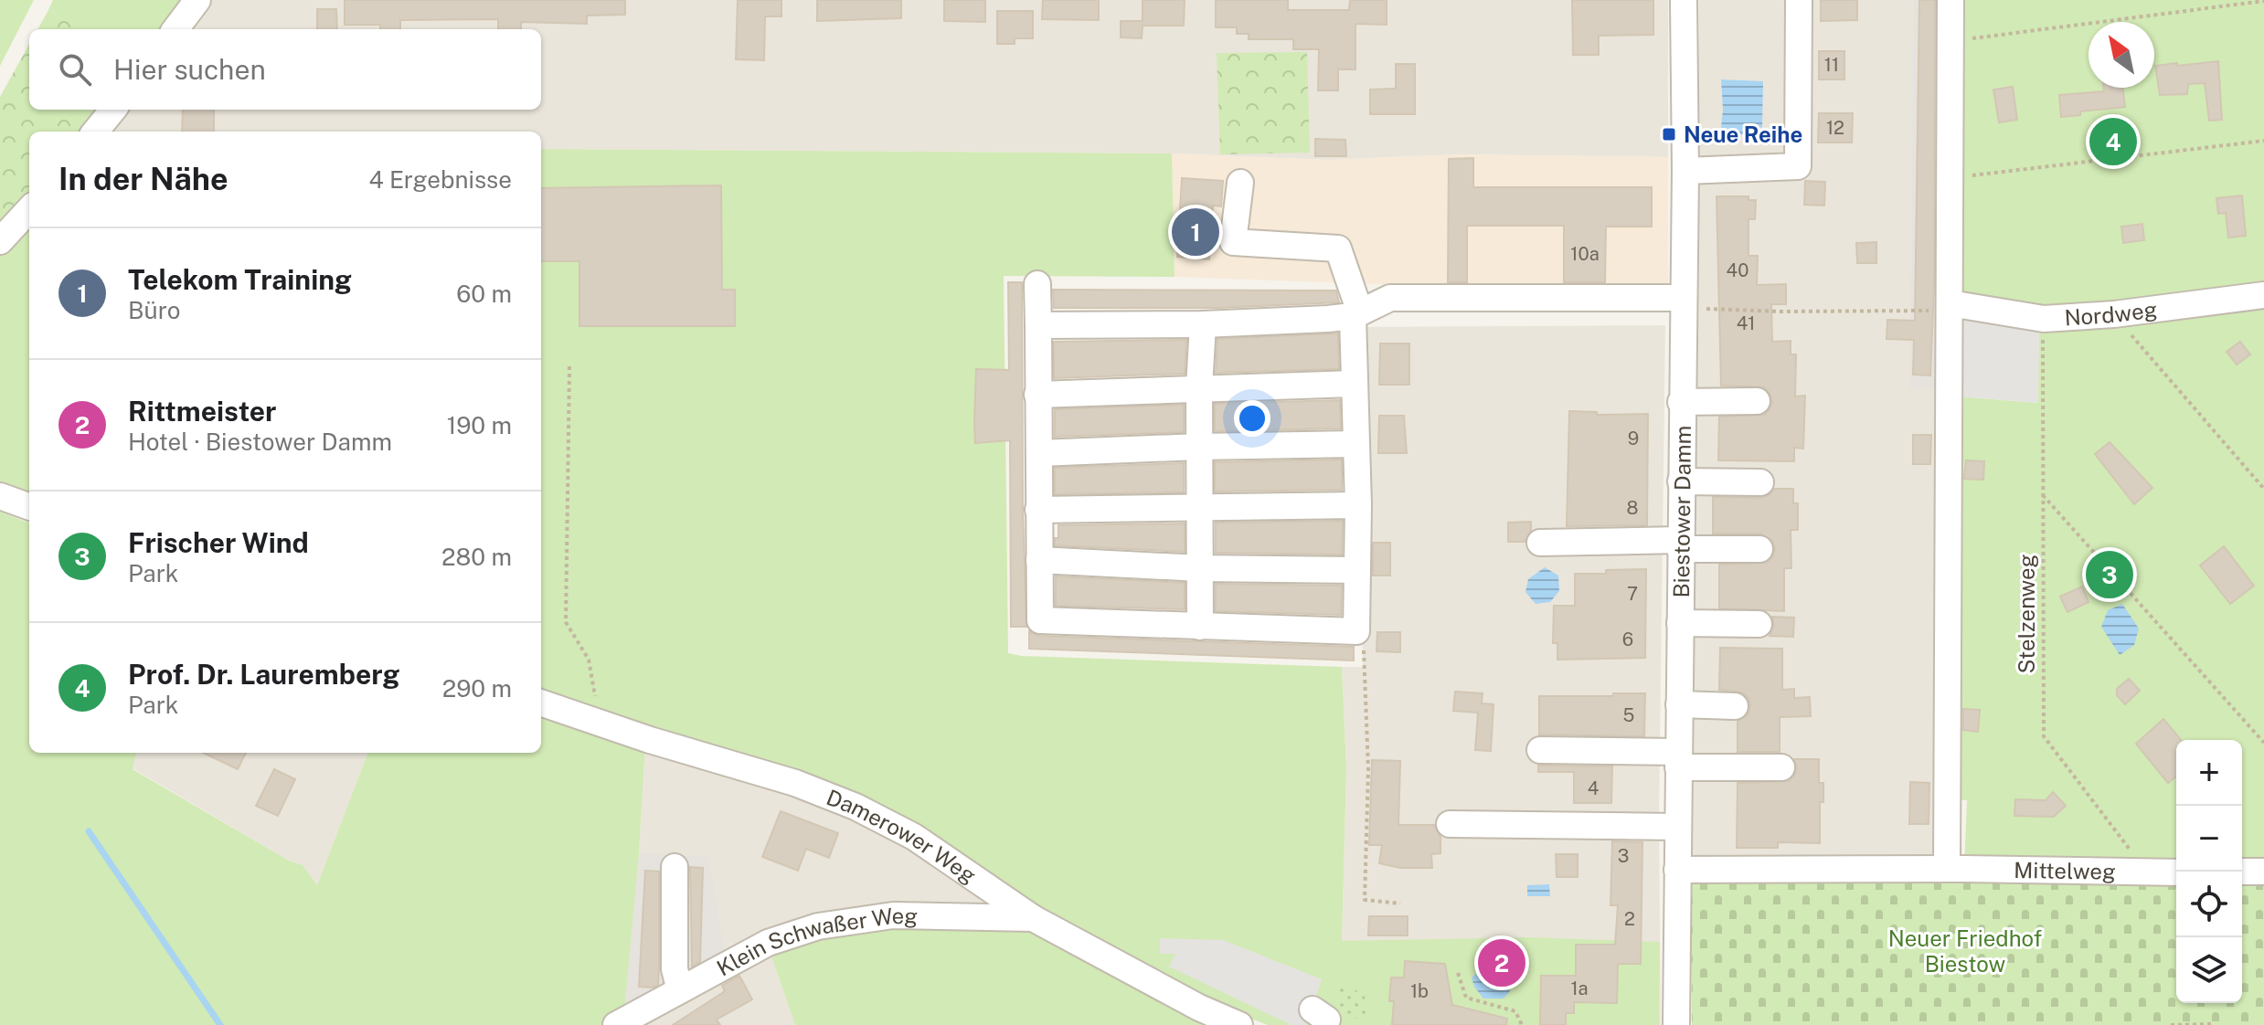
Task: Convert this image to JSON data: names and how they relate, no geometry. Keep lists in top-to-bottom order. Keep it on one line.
{"streets":{"street":["Nordweg","Biestower Damm","Damerower Weg","Mittelweg","Klein Schwaßer Weg"],"path":["Stelzenweg"]},"crossings":[["Nordweg","Stelzenweg"],["Biestower Damm","Mittelweg"],["Stelzenweg","Mittelweg"],["Damerower Weg","Klein Schwaßer Weg"]],"parks":["Neuer Friedhof Biestow"],"places":{"transit":["Neue Reihe"]},"house_numbers":["11","12","10a","40","41","9","8","7","6","5","4","3","2","1a","1b"],"north":"top left","page":{"search":"Hier suchen","pins":["4","1","3","2"],"heading":["In der Nähe","4 Ergebnisse"],"list":[{"mark":"1","name":"Telekom Training","note":"Büro","value":"60 m"},{"mark":"2","name":"Rittmeister","note":"Hotel · Biestower Damm","value":"190 m"},{"mark":"3","name":"Frischer Wind","note":"Park","value":"280 m"},{"mark":"4","name":"Prof. Dr. Lauremberg","note":"Park","value":"290 m"}],"map_buttons":["+","−"]}}
